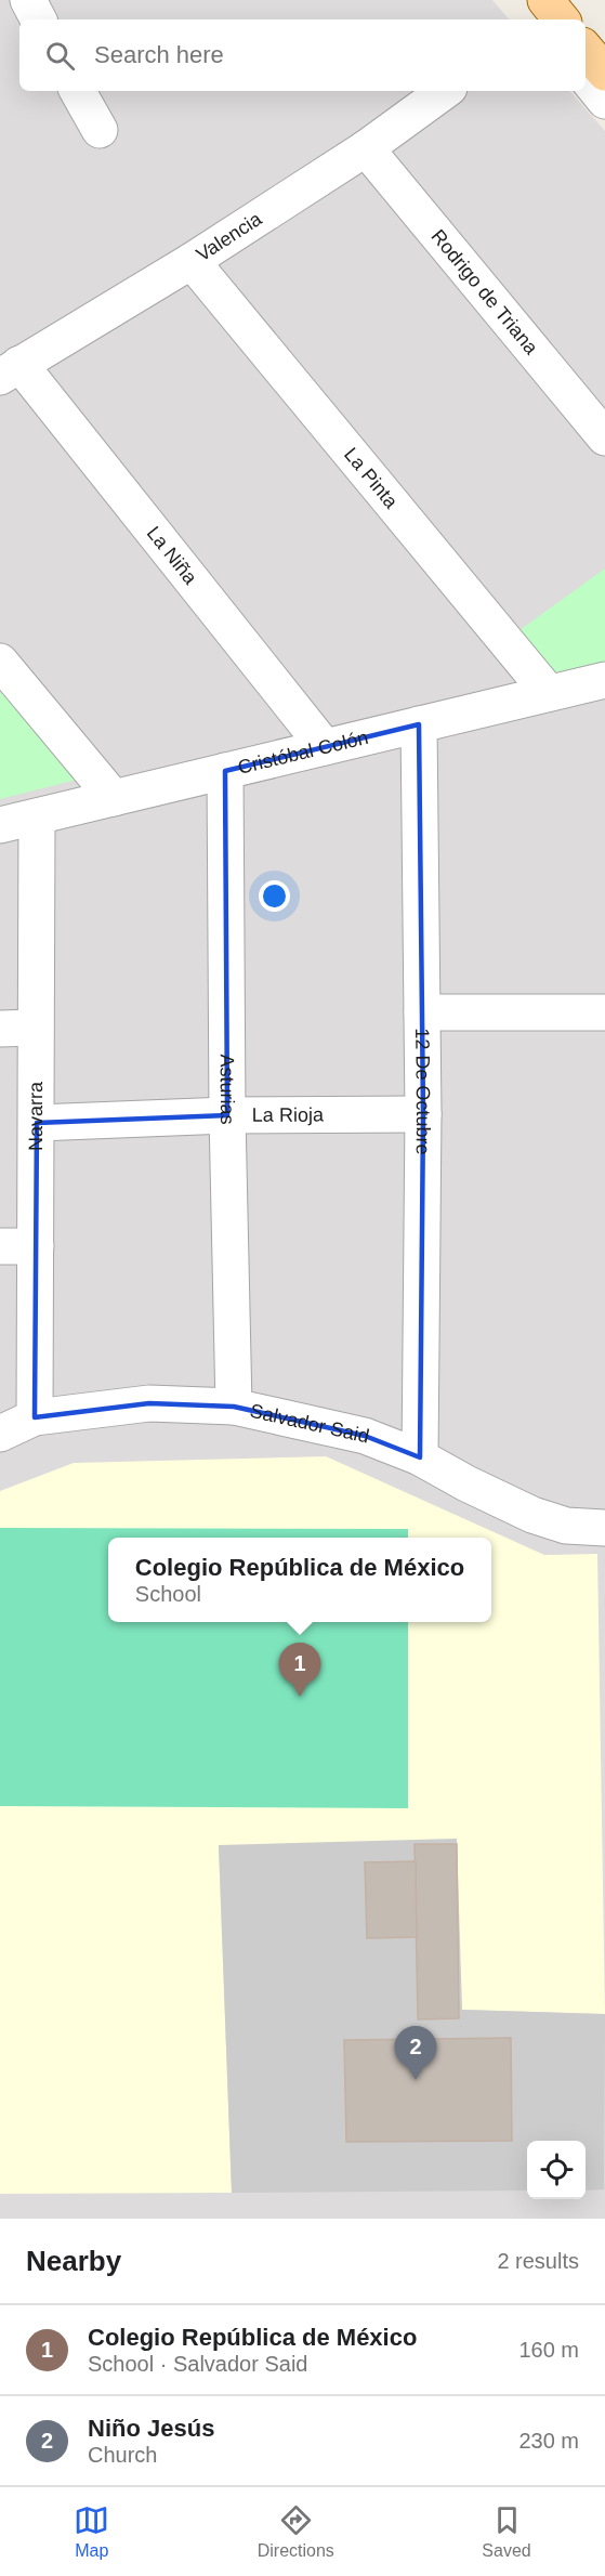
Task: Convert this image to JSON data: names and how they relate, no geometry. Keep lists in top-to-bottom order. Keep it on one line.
{"streets":{"street":["Valencia","Rodrigo de Triana","La Pinta","La Niña","Cristóbal Colón","Asturias","12 De Octubre","La Rioja","Navarra","Salvador Said"]},"crossings":[["Valencia","Rodrigo de Triana"],["Valencia","La Pinta"],["Valencia","La Niña"],["La Pinta","Cristóbal Colón"],["La Niña","Cristóbal Colón"],["Cristóbal Colón","Asturias"],["Cristóbal Colón","12 De Octubre"],["Cristóbal Colón","Navarra"],["Asturias","La Rioja"],["Asturias","Salvador Said"],["12 De Octubre","La Rioja"],["12 De Octubre","Salvador Said"],["La Rioja","Navarra"],["Navarra","Salvador Said"]],"page":{"search":"Search here","popup":["Colegio República de México","School"],"pins":["1","2"],"heading":["Nearby","2 results"],"list":[{"mark":"1","name":"Colegio República de México","note":"School · Salvador Said","value":"160 m"},{"mark":"2","name":"Niño Jesús","note":"Church","value":"230 m"}],"nav":["Map","Directions","Saved"]}}
